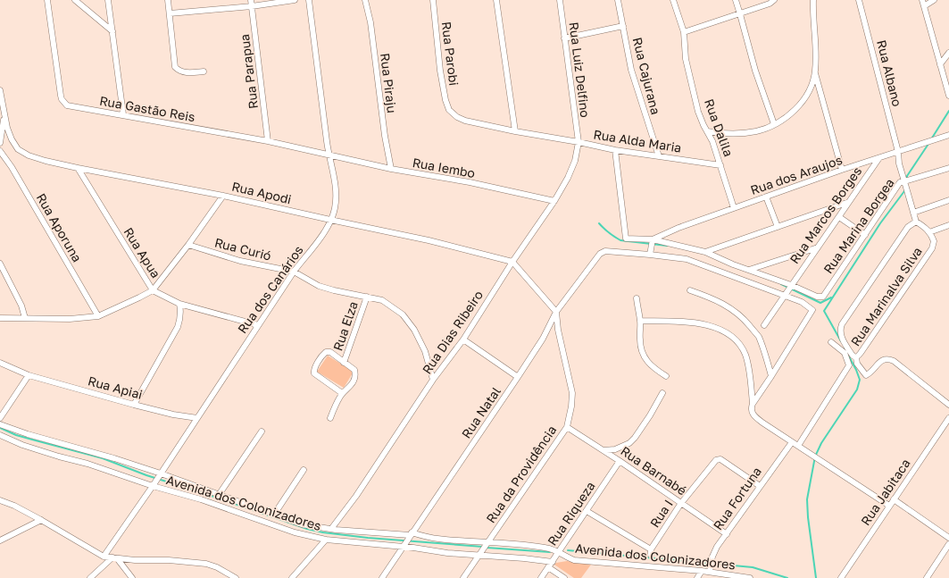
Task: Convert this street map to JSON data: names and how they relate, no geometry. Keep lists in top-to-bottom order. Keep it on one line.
{"streets":{"street":["Rua Parobi","Rua Luiz Delfino","Rua Parapua","Rua Albano","Rua Cajurana","Rua Piraju","Rua Gastão Reis","Rua Dalila","Rua Alda Maria","Rua Iembo","Rua dos Araujos","Rua Apodi","Rua Marcos Borges","Rua Marina Borgea","Rua Aporuna","Rua Curió","Rua Apua","Rua dos Canários","Rua Marinalva Silva","Rua Elza","Rua Dias Ribeiro","Rua Apiai","Rua Natal","Rua Barnabé","Rua da Providência","Rua Jabitaca","Rua Fortuna","Avenida dos Colonizadores","Rua Riqueza","Rua I"]},"crossings":[["Rua Parobi","Rua Alda Maria"],["Rua Luiz Delfino","Rua Alda Maria"],["Rua Luiz Delfino","Rua Dias Ribeiro"],["Rua Parapua","Rua Gastão Reis"],["Rua Albano","Rua dos Araujos"],["Rua Albano","Rua Marina Borgea"],["Rua Cajurana","Rua Alda Maria"],["Rua Piraju","Rua Iembo"],["Rua Gastão Reis","Rua Iembo"],["Rua Gastão Reis","Rua dos Canários"],["Rua Dalila","Rua Alda Maria"],["Rua Dalila","Rua dos Araujos"],["Rua Alda Maria","Rua Dias Ribeiro"],["Rua Iembo","Rua dos Canários"],["Rua Iembo","Rua Dias Ribeiro"],["Rua dos Araujos","Rua Marcos Borges"],["Rua dos Araujos","Rua Marina Borgea"],["Rua Apodi","Rua Apua"],["Rua Apodi","Rua dos Canários"],["Rua Apodi","Rua Dias Ribeiro"],["Rua Marcos Borges","Rua Marina Borgea"],["Rua Curió","Rua dos Canários"],["Rua Curió","Rua Elza"],["Rua Curió","Rua Dias Ribeiro"],["Rua Apua","Rua dos Canários"],["Rua dos Canários","Rua Apiai"],["Rua dos Canários","Avenida dos Colonizadores"],["Rua Dias Ribeiro","Avenida dos Colonizadores"],["Rua Natal","Rua da Providência"],["Rua Natal","Avenida dos Colonizadores"],["Rua Barnabé","Rua da Providência"],["Rua Barnabé","Rua Fortuna"],["Rua Barnabé","Rua Riqueza"],["Rua Barnabé","Rua I"],["Rua da Providência","Avenida dos Colonizadores"],["Rua Fortuna","Avenida dos Colonizadores"],["Rua Fortuna","Rua I"],["Avenida dos Colonizadores","Rua Riqueza"],["Rua Riqueza","Rua I"]]}
